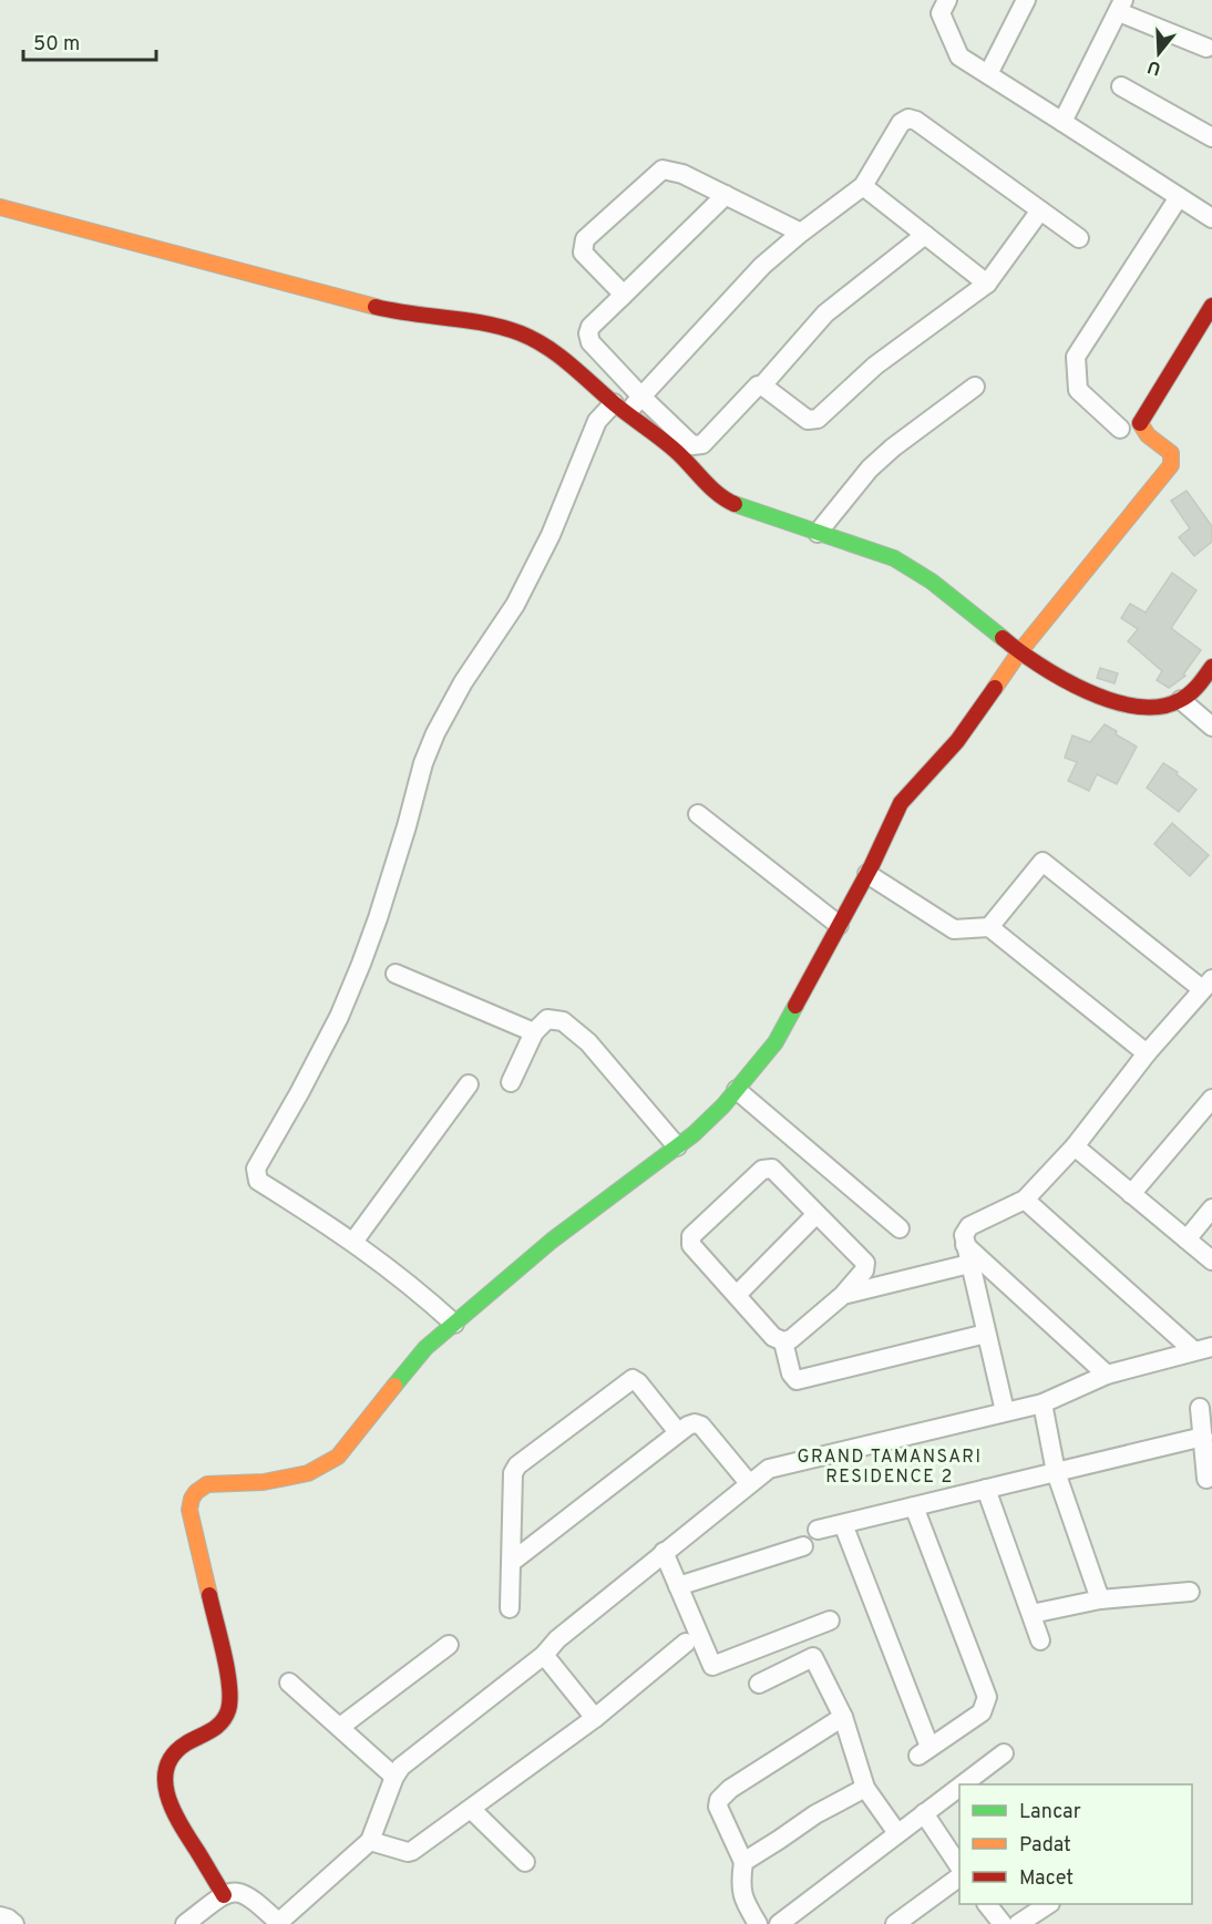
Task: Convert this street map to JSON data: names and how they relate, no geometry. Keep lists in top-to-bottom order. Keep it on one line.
{"districts":["GRAND TAMANSARI RESIDENCE 2"],"legend":["Lancar","Padat","Macet"],"scale_bar":"50 m","north":"bottom"}
